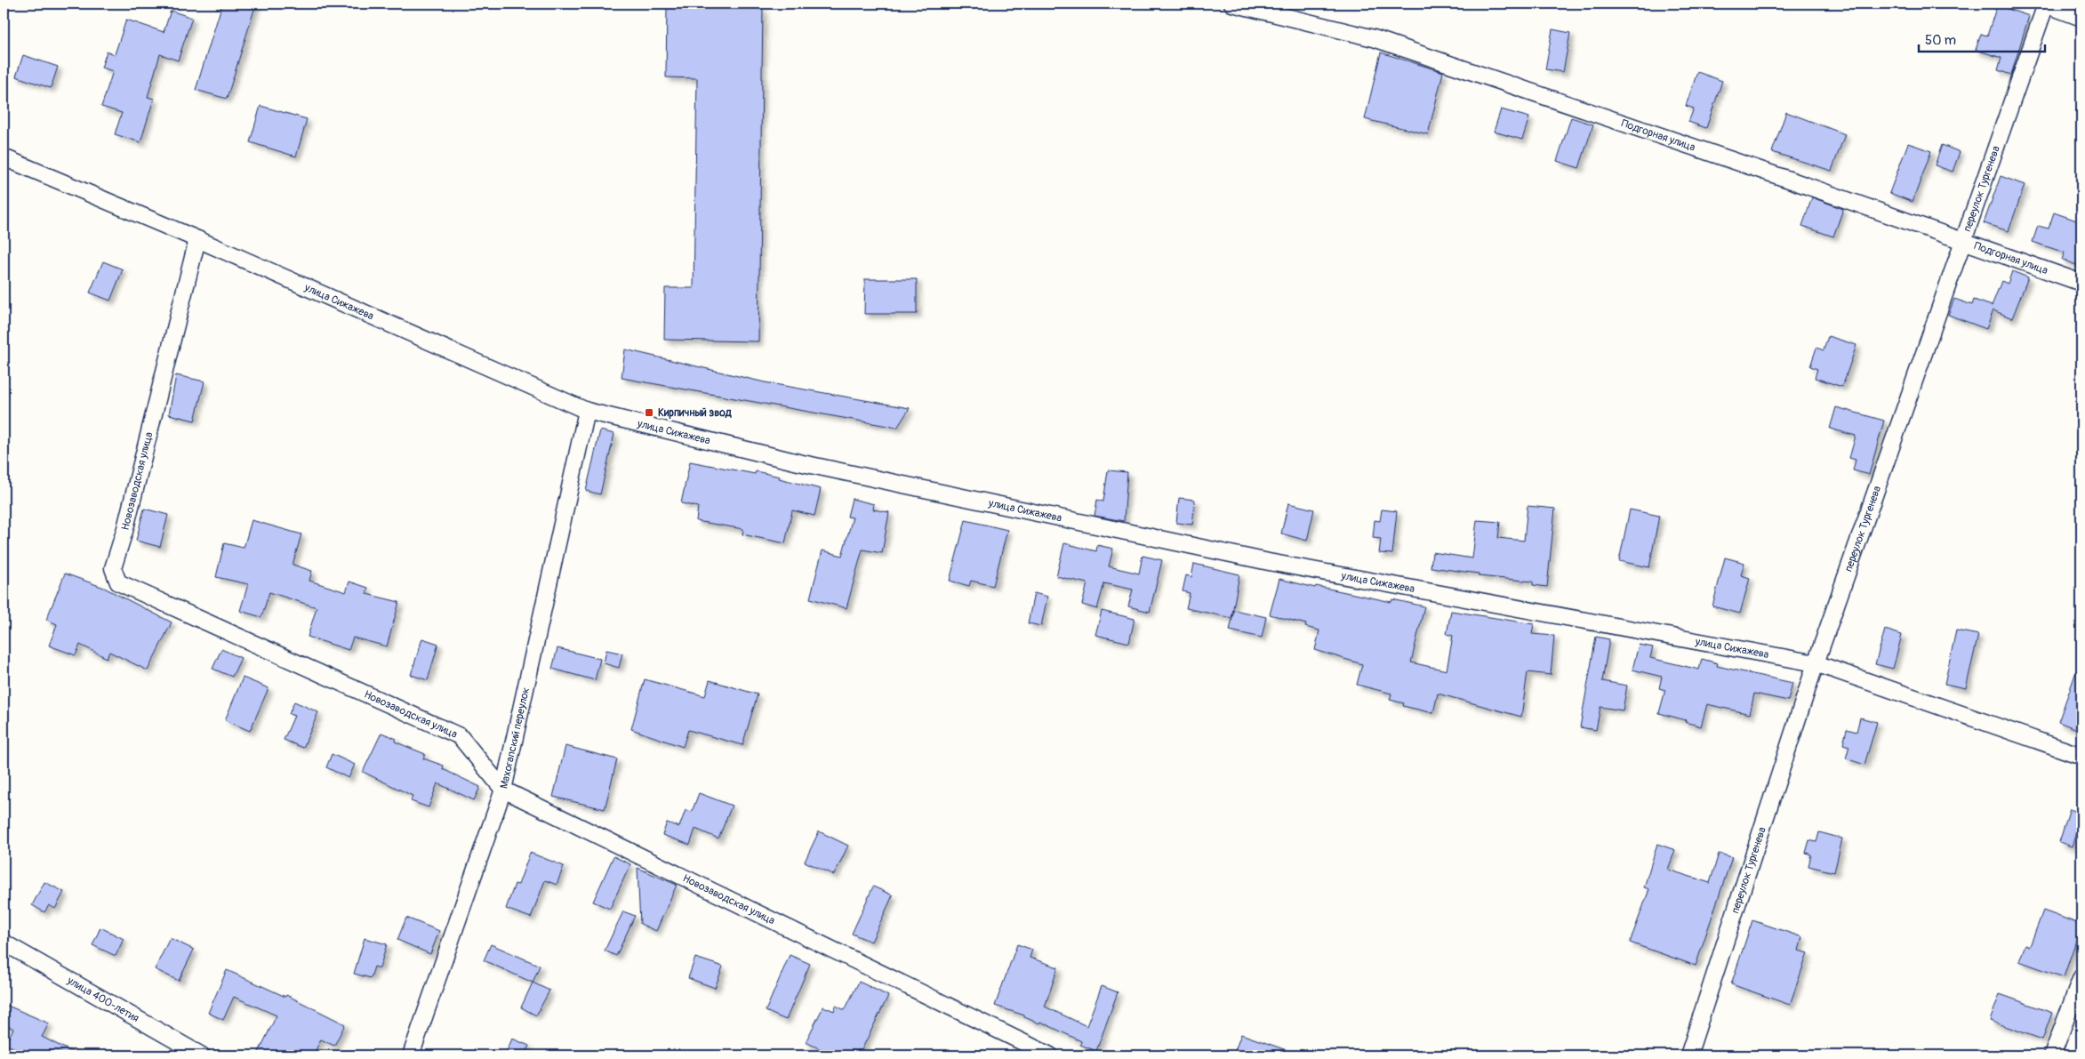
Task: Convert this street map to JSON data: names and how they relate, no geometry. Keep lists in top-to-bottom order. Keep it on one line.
{"streets":{"street":["Подгорная улица","переулок Тургенева","улица Сижажева","Новозаводская улица","Махогапский переулок","улица 400-летия"]},"crossings":[["Подгорная улица","переулок Тургенева"],["переулок Тургенева","улица Сижажева"],["улица Сижажева","Новозаводская улица"],["улица Сижажева","Махогапский переулок"],["Новозаводская улица","Махогапский переулок"]],"places":{"transit":["Кирпичный звод"]},"scale_bar":"50 m"}
